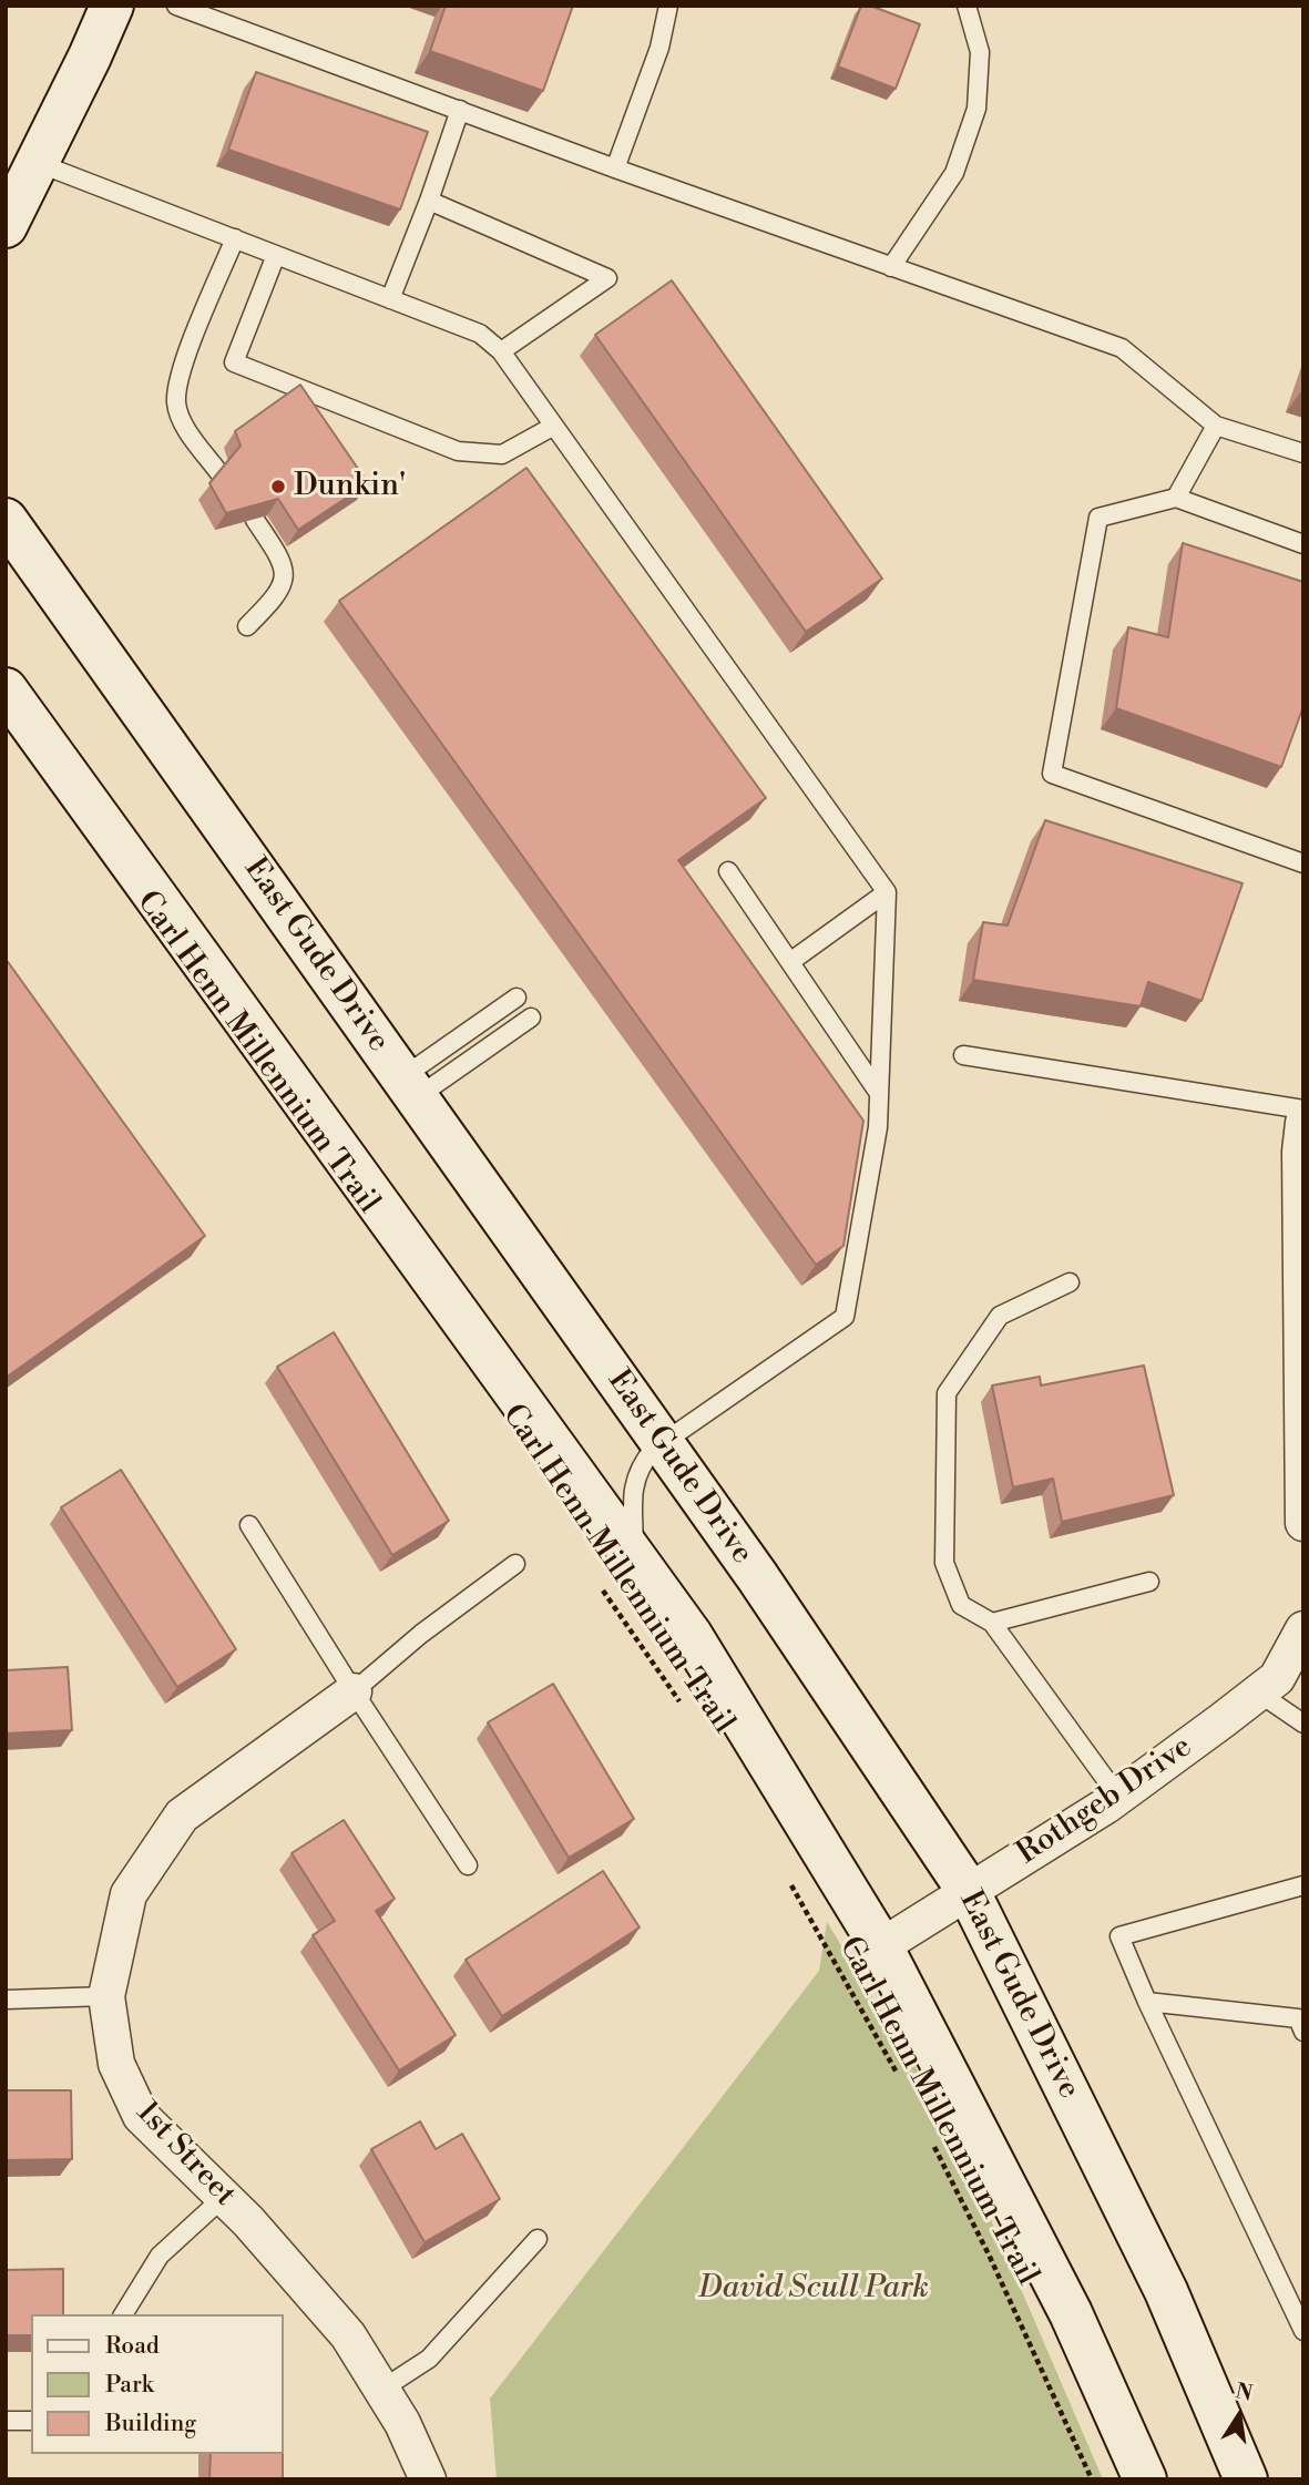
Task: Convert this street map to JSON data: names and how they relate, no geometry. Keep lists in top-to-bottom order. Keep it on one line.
{"streets":{"main road":["East Gude Drive"],"street":["Rothgeb Drive","1st Street"],"path":["Carl Henn Millennium Trail"]},"crossings":[["East Gude Drive","Rothgeb Drive"]],"parks":["David Scull Park"],"places":["Dunkin'"],"legend":["Road","Park","Building"],"north":"top"}
